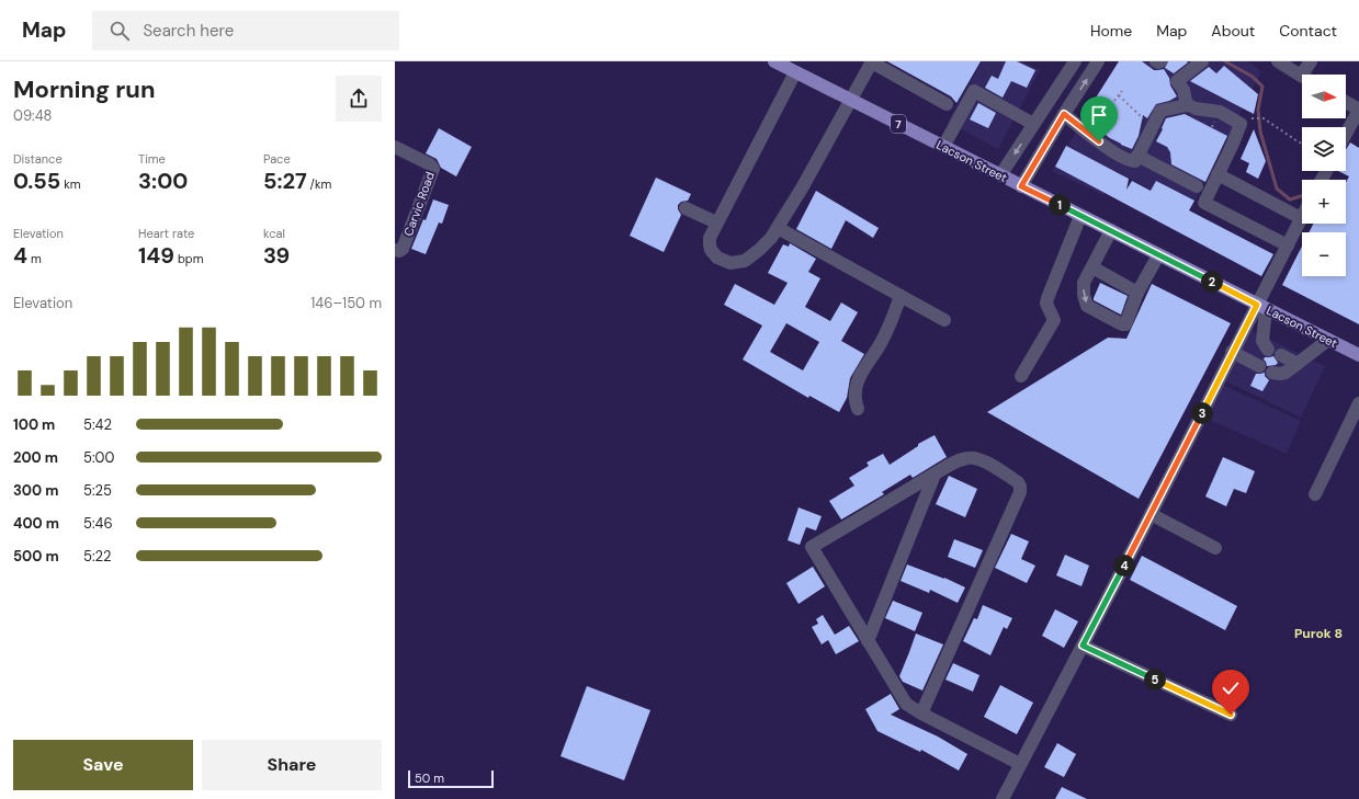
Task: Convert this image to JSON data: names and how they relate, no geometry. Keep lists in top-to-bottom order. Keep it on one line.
{"streets":{"main road":["7","Lacson Street"],"street":["Carvic Road"]},"districts":["Purok 8"],"scale_bar":"50 m","north":"right","page":{"header":"Map","search":"Search here","nav":["Home","Map","About","Contact"],"heading":["Morning run","09:48"],"map_buttons":["+","−"],"stats":[["Distance","0.55 km"],["Time","3:00"],["Pace","5:27 /km"],["Elevation","4 m"],["Heart rate","149 bpm"],["kcal","39"]],"pins":["1","2","3","4","5"],"chart":["Elevation","146–150 m"],"list":[{"name":"100 m","note":"5:42"},{"name":"200 m","note":"5:00"},{"name":"300 m","note":"5:25"},{"name":"400 m","note":"5:46"},{"name":"500 m","note":"5:22"}],"buttons":["Save","Share"],"scale":"50 m"}}
